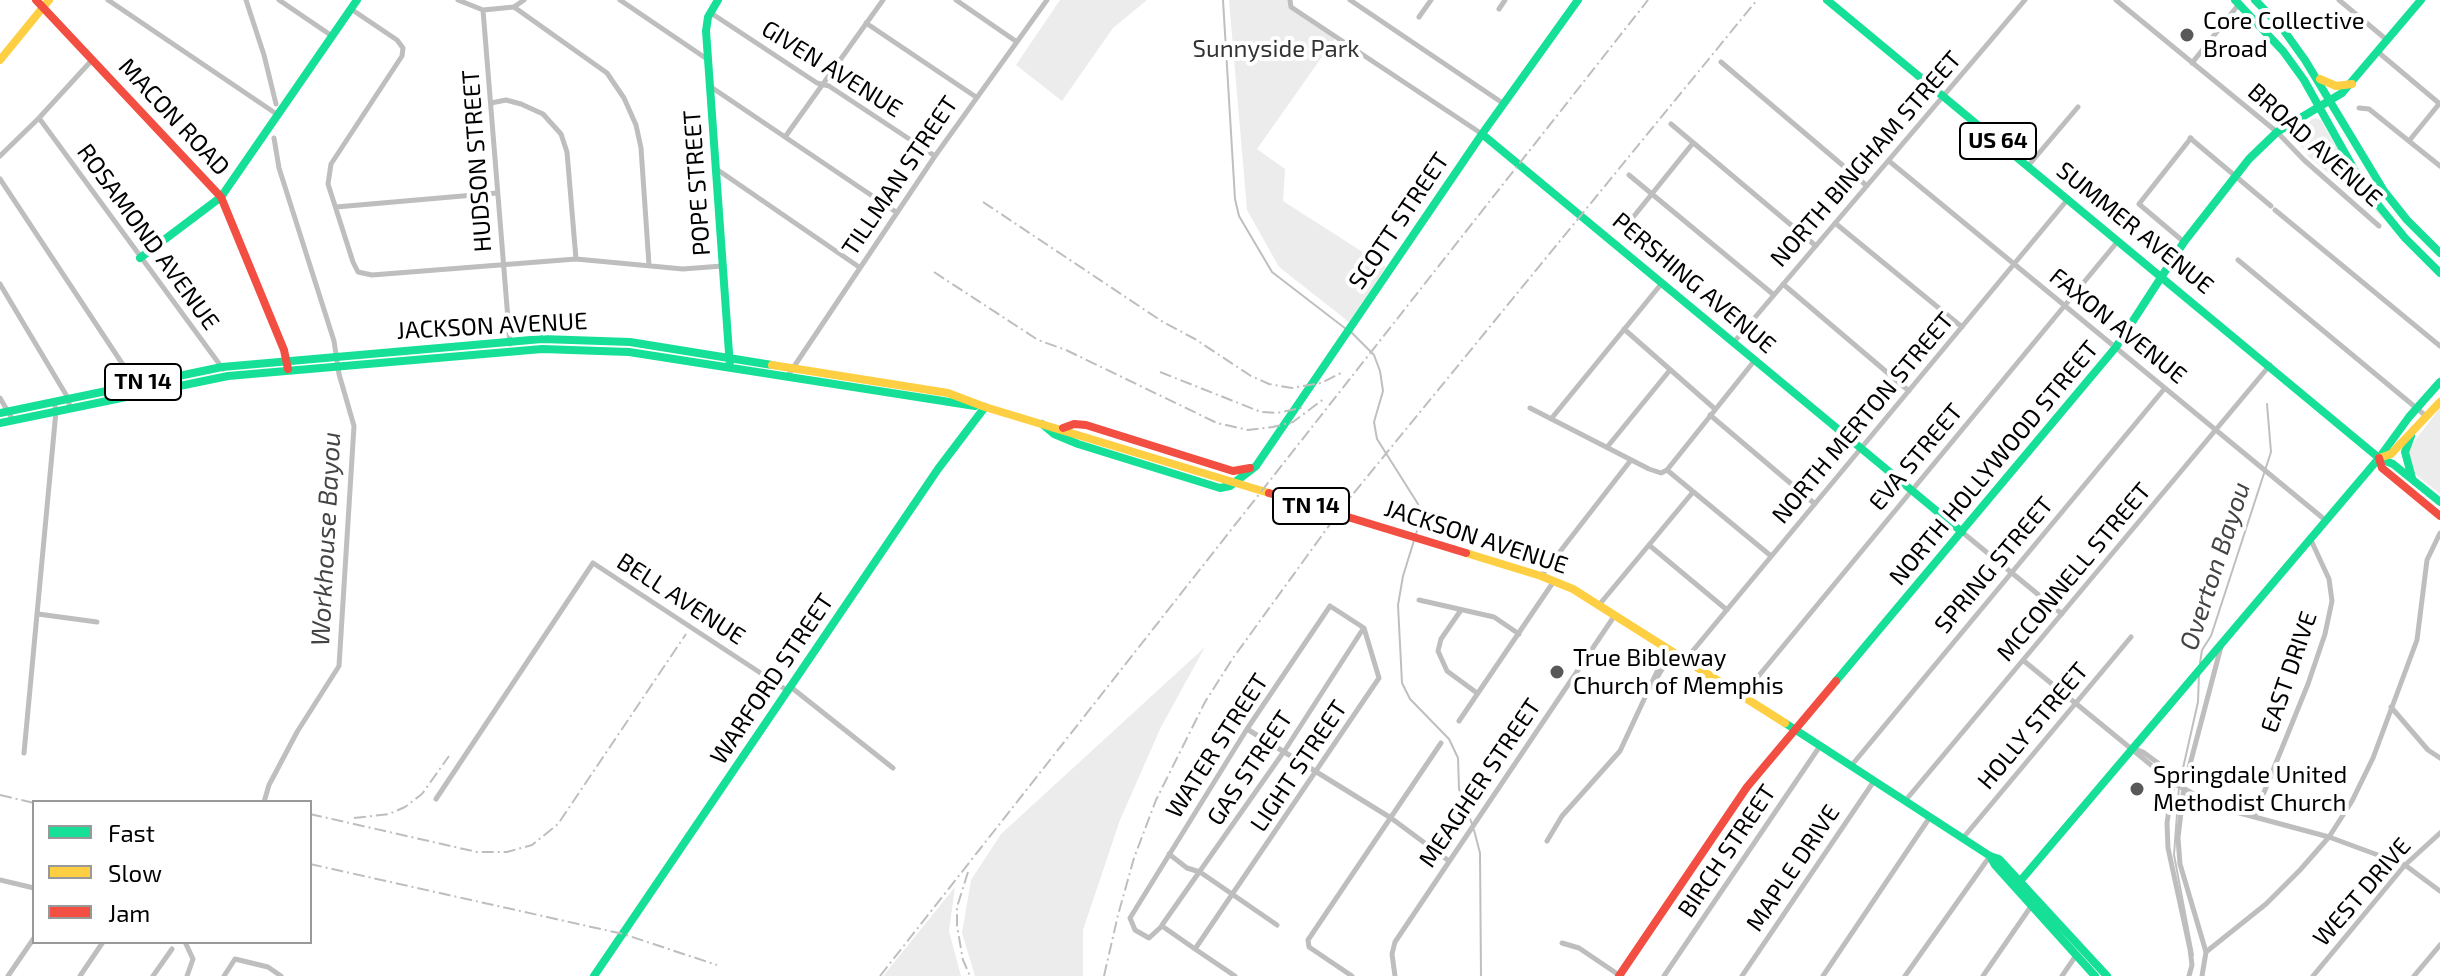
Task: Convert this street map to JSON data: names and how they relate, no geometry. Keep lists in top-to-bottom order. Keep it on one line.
{"streets":{"main road":["MACON ROAD","US 64","POPE STREET","SCOTT STREET","SUMMER AVENUE","PERSHING AVENUE","JACKSON AVENUE","TN 14","NORTH HOLLYWOOD STREET","WARFORD STREET"],"street":["GIVEN AVENUE","BROAD AVENUE","NORTH BINGHAM STREET","HUDSON STREET","TILLMAN STREET","ROSAMOND AVENUE","FAXON AVENUE","NORTH MERTON STREET","EVA STREET","SPRING STREET","MCCONNELL STREET","BELL AVENUE","EAST DRIVE","HOLLY STREET","WATER STREET","LIGHT STREET","GAS STREET","MEAGHER STREET","BIRCH STREET","MAPLE DRIVE","WEST DRIVE"]},"crossings":[["GIVEN AVENUE","TILLMAN STREET"],["GIVEN AVENUE","POPE STREET"],["MACON ROAD","JACKSON AVENUE"],["BROAD AVENUE","NORTH HOLLYWOOD STREET"],["NORTH BINGHAM STREET","SUMMER AVENUE"],["NORTH BINGHAM STREET","PERSHING AVENUE"],["NORTH BINGHAM STREET","FAXON AVENUE"],["HUDSON STREET","JACKSON AVENUE"],["TILLMAN STREET","JACKSON AVENUE"],["POPE STREET","JACKSON AVENUE"],["SCOTT STREET","PERSHING AVENUE"],["SUMMER AVENUE","NORTH MERTON STREET"],["SUMMER AVENUE","EVA STREET"],["SUMMER AVENUE","NORTH HOLLYWOOD STREET"],["SUMMER AVENUE","MCCONNELL STREET"],["ROSAMOND AVENUE","JACKSON AVENUE"],["PERSHING AVENUE","NORTH MERTON STREET"],["PERSHING AVENUE","EVA STREET"],["PERSHING AVENUE","NORTH HOLLYWOOD STREET"],["PERSHING AVENUE","SPRING STREET"],["PERSHING AVENUE","MCCONNELL STREET"],["JACKSON AVENUE","NORTH MERTON STREET"],["JACKSON AVENUE","EVA STREET"],["JACKSON AVENUE","NORTH HOLLYWOOD STREET"],["JACKSON AVENUE","SPRING STREET"],["JACKSON AVENUE","MCCONNELL STREET"],["JACKSON AVENUE","WARFORD STREET"],["JACKSON AVENUE","HOLLY STREET"],["JACKSON AVENUE","MEAGHER STREET"],["JACKSON AVENUE","BIRCH STREET"],["JACKSON AVENUE","MAPLE DRIVE"],["FAXON AVENUE","NORTH MERTON STREET"],["FAXON AVENUE","EVA STREET"],["FAXON AVENUE","NORTH HOLLYWOOD STREET"],["FAXON AVENUE","SPRING STREET"],["FAXON AVENUE","MCCONNELL STREET"],["BELL AVENUE","WARFORD STREET"],["WATER STREET","LIGHT STREET"],["WATER STREET","GAS STREET"],["LIGHT STREET","GAS STREET"]],"water":["Workhouse Bayou","Overton Bayou"],"parks":["Sunnyside Park"],"places":["Core Collective Broad","True Bibleway Church of Memphis","Springdale United Methodist Church"],"legend":["Fast","Slow","Jam"]}
